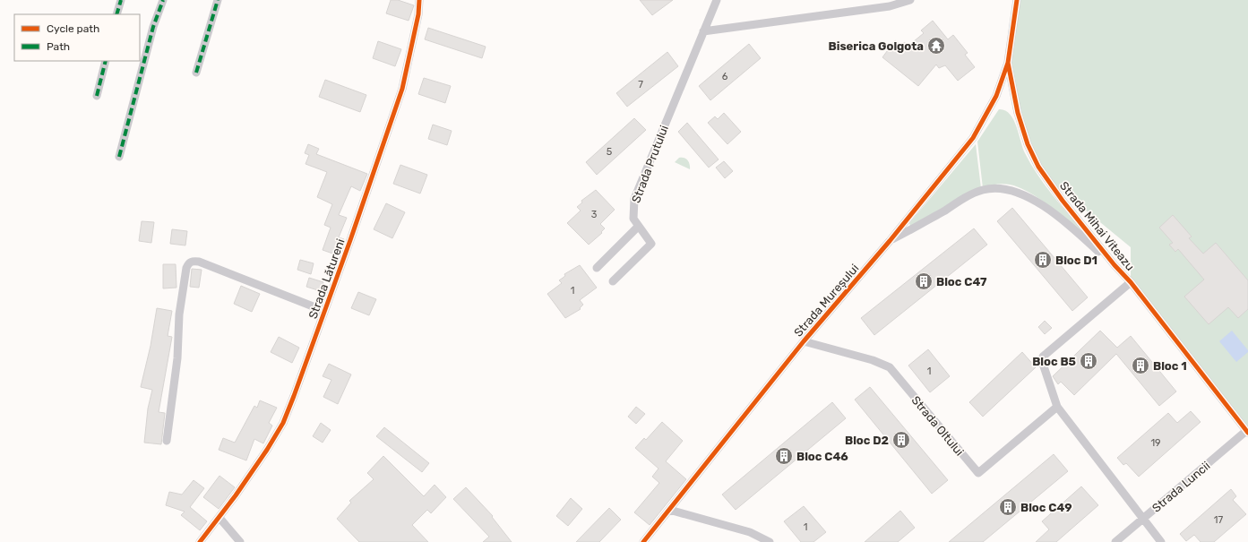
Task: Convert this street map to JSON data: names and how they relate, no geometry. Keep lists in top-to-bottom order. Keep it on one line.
{"streets":{"street":["Strada Prutului","Strada Mihai Viteazu","Strada Lătureni","Strada Mureșului","Strada Oltului","Strada Luncii"]},"crossings":[["Strada Mihai Viteazu","Strada Mureșului"],["Strada Mihai Viteazu","Strada Luncii"],["Strada Mureșului","Strada Oltului"]],"places":{"temple":["Biserica Golgota"],"building":["Bloc D1","Bloc C47","Bloc B5","Bloc 1","Bloc D2","Bloc C46","Bloc C49"]},"house_numbers":["6","7","5","3","1","1","19","17","1"],"legend":["Cycle path","Path"]}
